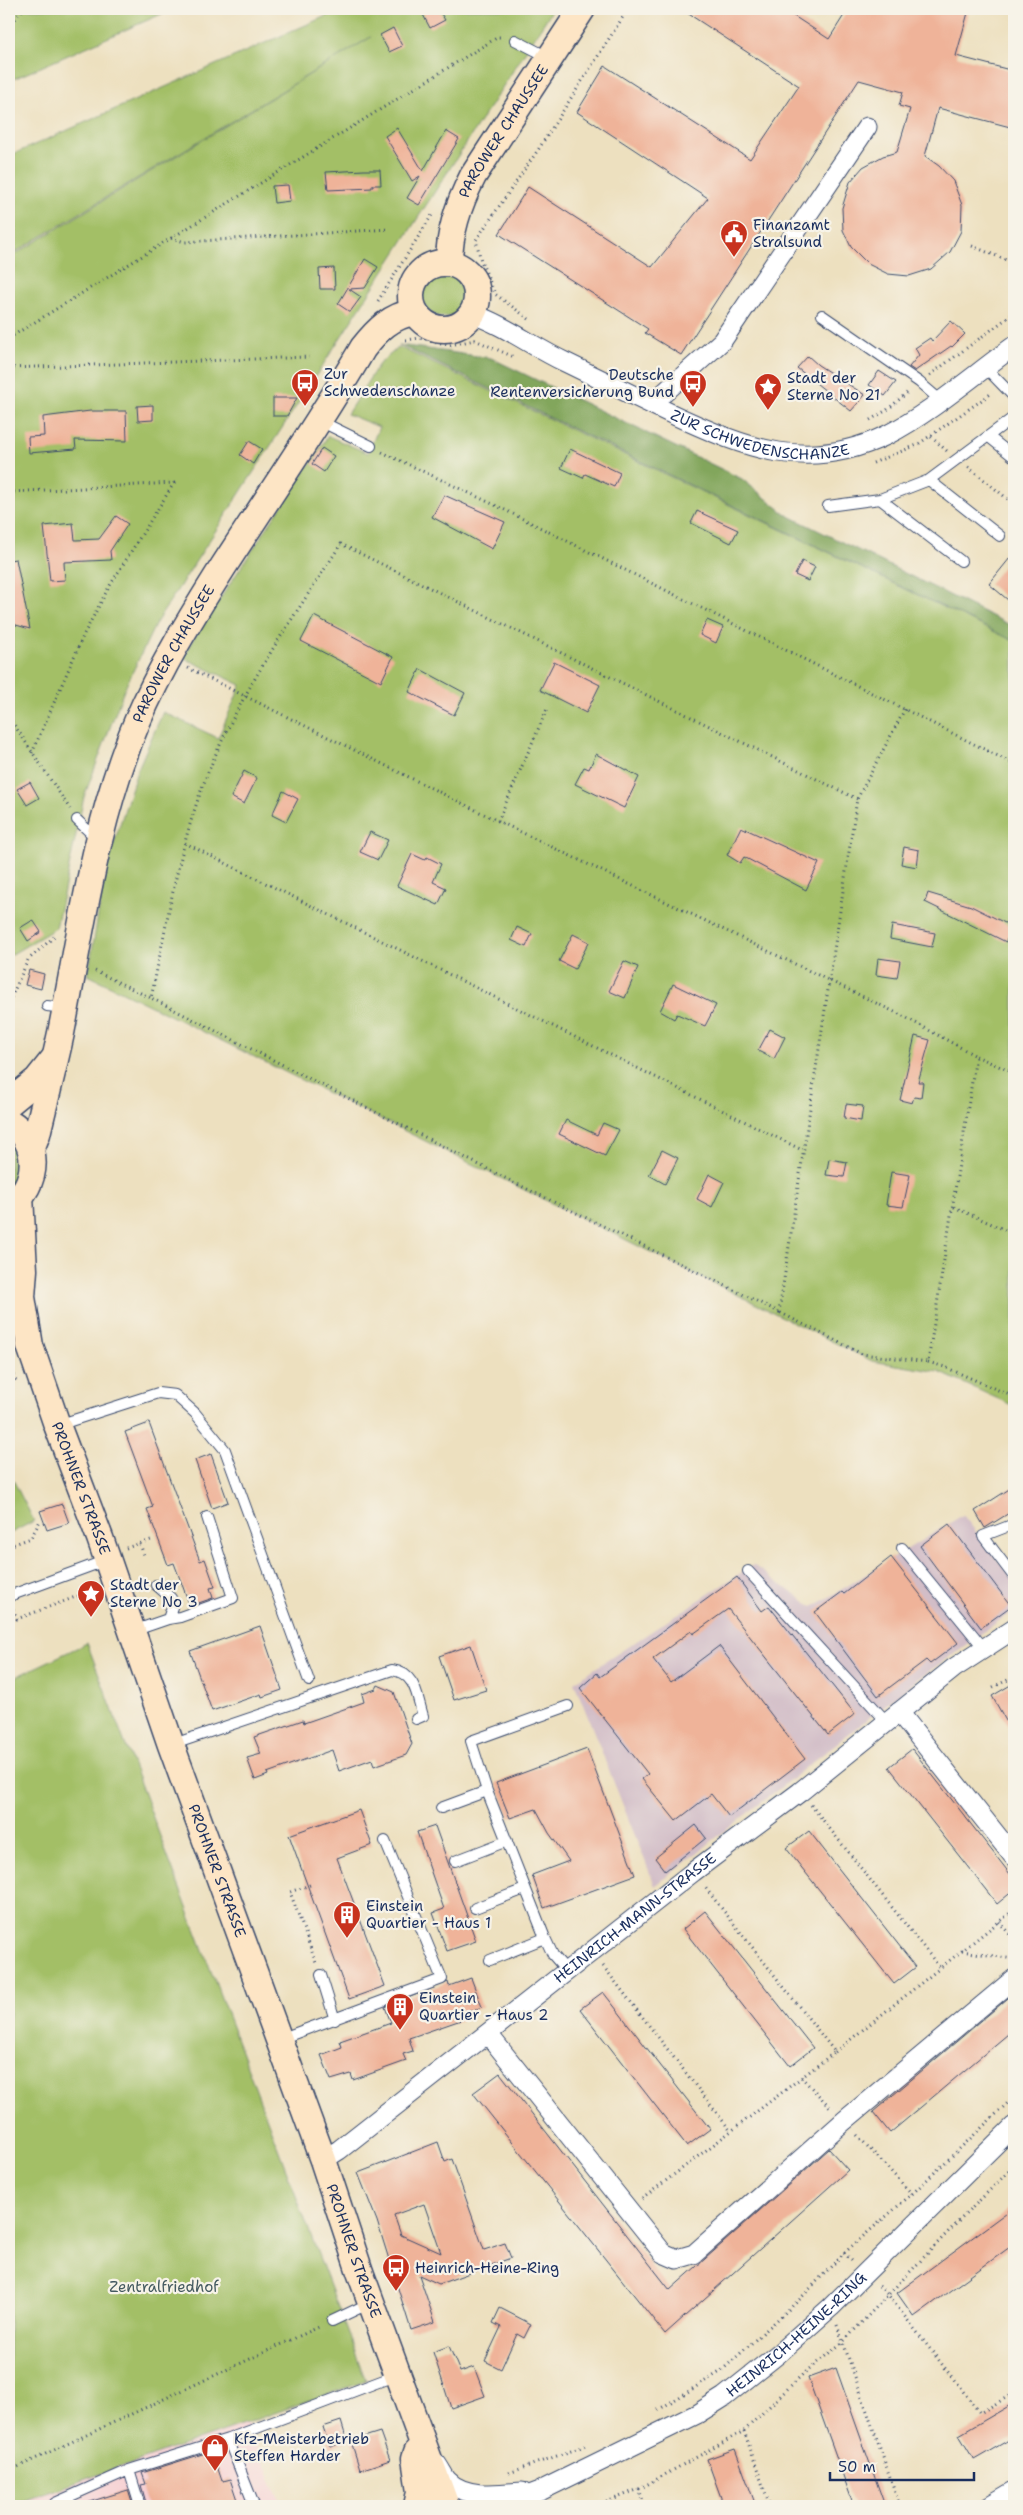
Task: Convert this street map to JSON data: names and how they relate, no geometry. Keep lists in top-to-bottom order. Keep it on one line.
{"streets":{"main road":["PAROWER CHAUSSEE","PROHNER STRASSE"],"street":["ZUR SCHWEDENSCHANZE","HEINRICH-MANN-STRASSE","HEINRICH-HEINE-RING"]},"crossings":[["PAROWER CHAUSSEE","ZUR SCHWEDENSCHANZE"],["PAROWER CHAUSSEE","PROHNER STRASSE"],["PROHNER STRASSE","HEINRICH-MANN-STRASSE"],["PROHNER STRASSE","HEINRICH-HEINE-RING"]],"parks":["Zentralfriedhof"],"places":{"public building":["Finanzamt Stralsund"],"bus stop":["Zur Schwedenschanze","Deutsche Rentenversicherung Bund","Heinrich-Heine-Ring"],"place":["Stadt der Sterne No 21","Stadt der Sterne No 3"],"building":["Einstein Quartier - Haus 1","Einstein Quartier - Haus 2"],"shop":["Kfz-Meisterbetrieb Steffen Harder"]},"scale_bar":"50 m"}
